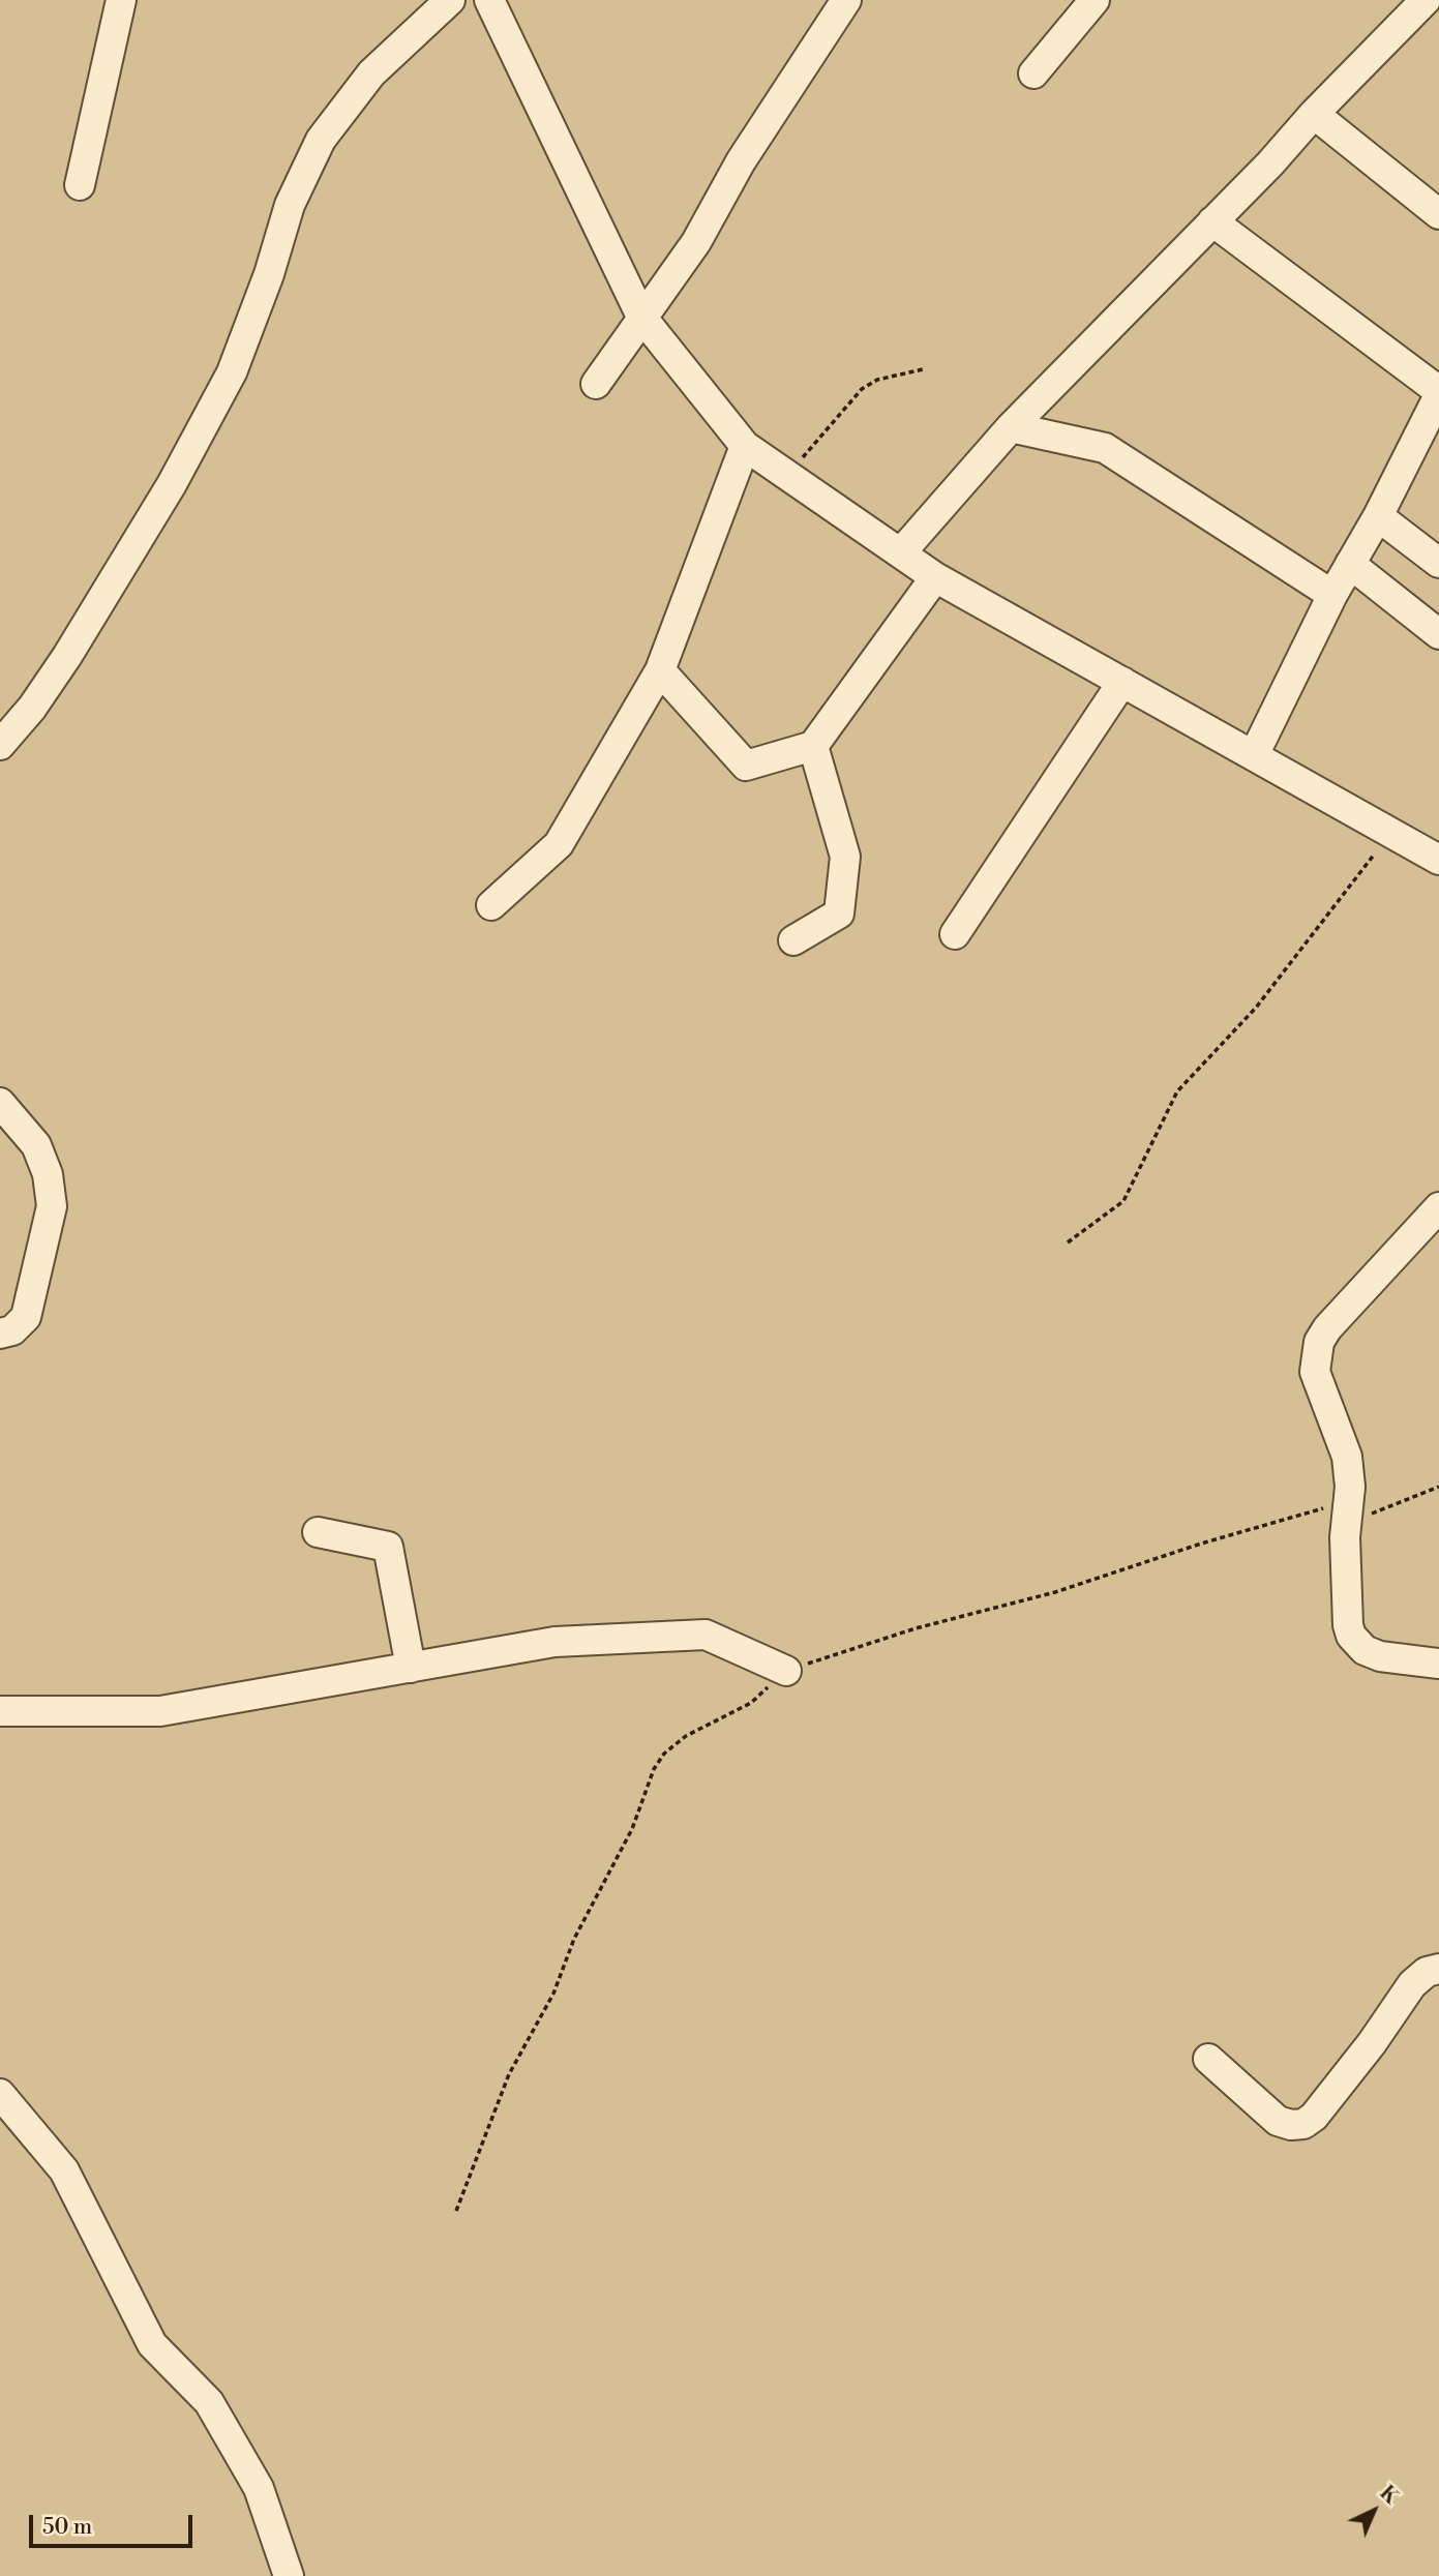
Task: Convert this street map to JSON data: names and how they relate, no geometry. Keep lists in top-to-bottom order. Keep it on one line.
{"scale_bar":"50 m","north":"top right"}
